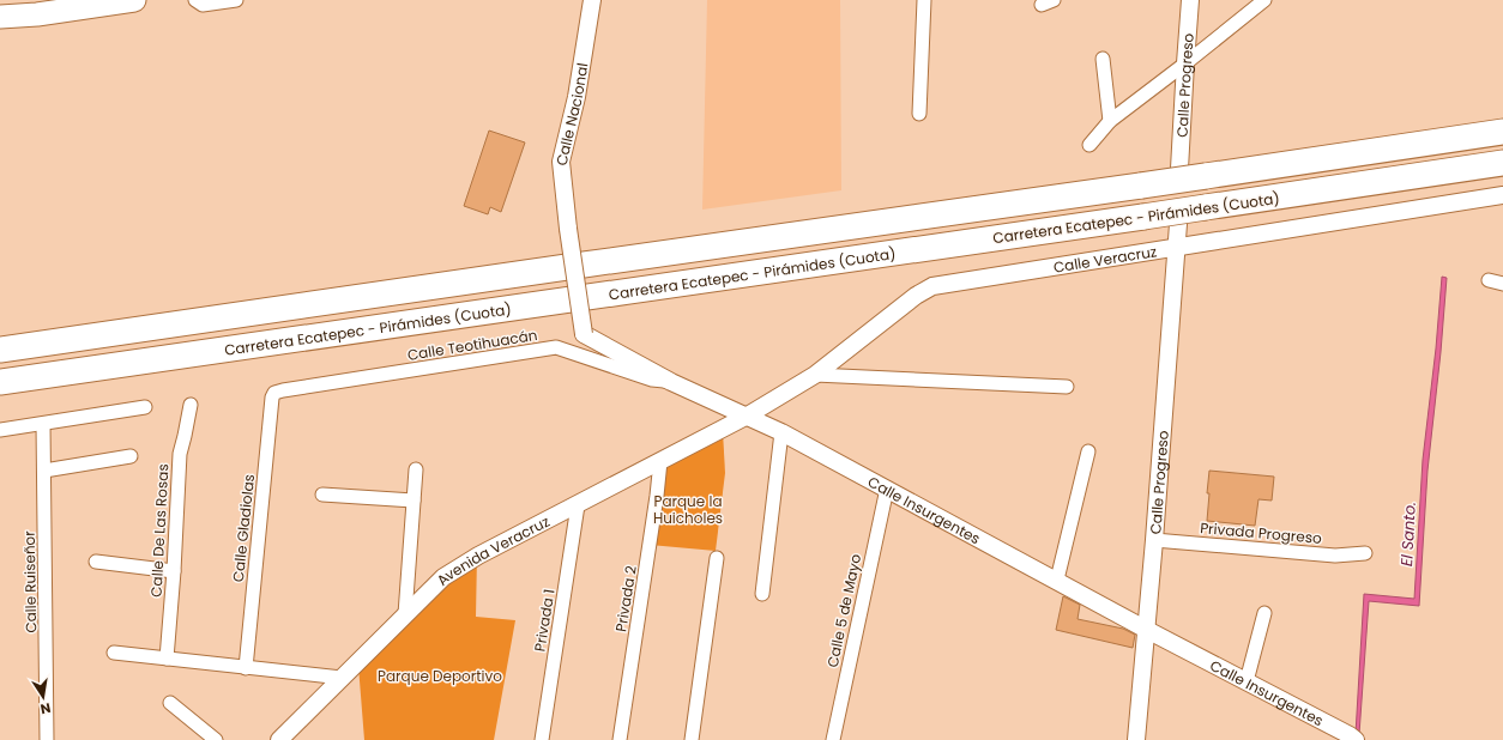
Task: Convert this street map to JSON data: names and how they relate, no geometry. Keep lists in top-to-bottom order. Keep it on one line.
{"streets":{"highway":["Carretera Ecatepec - Pirámides (Cuota)"],"street":["Calle Progreso","Calle Nacional","Calle Veracruz","Calle Teotihuacán","Calle Insurgentes","Calle Gladiolas","Calle De Las Rosas","Privada Progreso","Avenida Veracruz","Calle Ruiseñor","Privada 2","Calle 5 de Mayo","Privada 1"]},"crossings":[["Calle Progreso","Calle Veracruz"],["Calle Progreso","Calle Insurgentes"],["Calle Progreso","Privada Progreso"],["Calle Nacional","Calle Insurgentes"],["Calle Veracruz","Calle Insurgentes"],["Calle Veracruz","Avenida Veracruz"],["Calle Teotihuacán","Calle Insurgentes"],["Calle Teotihuacán","Calle Gladiolas"],["Calle Insurgentes","Avenida Veracruz"],["Calle Insurgentes","Calle 5 de Mayo"],["Avenida Veracruz","Privada 2"],["Avenida Veracruz","Privada 1"]],"water":["El Santo."],"parks":["Parque la Huicholes","Parque Deportivo"],"north":"bottom"}
